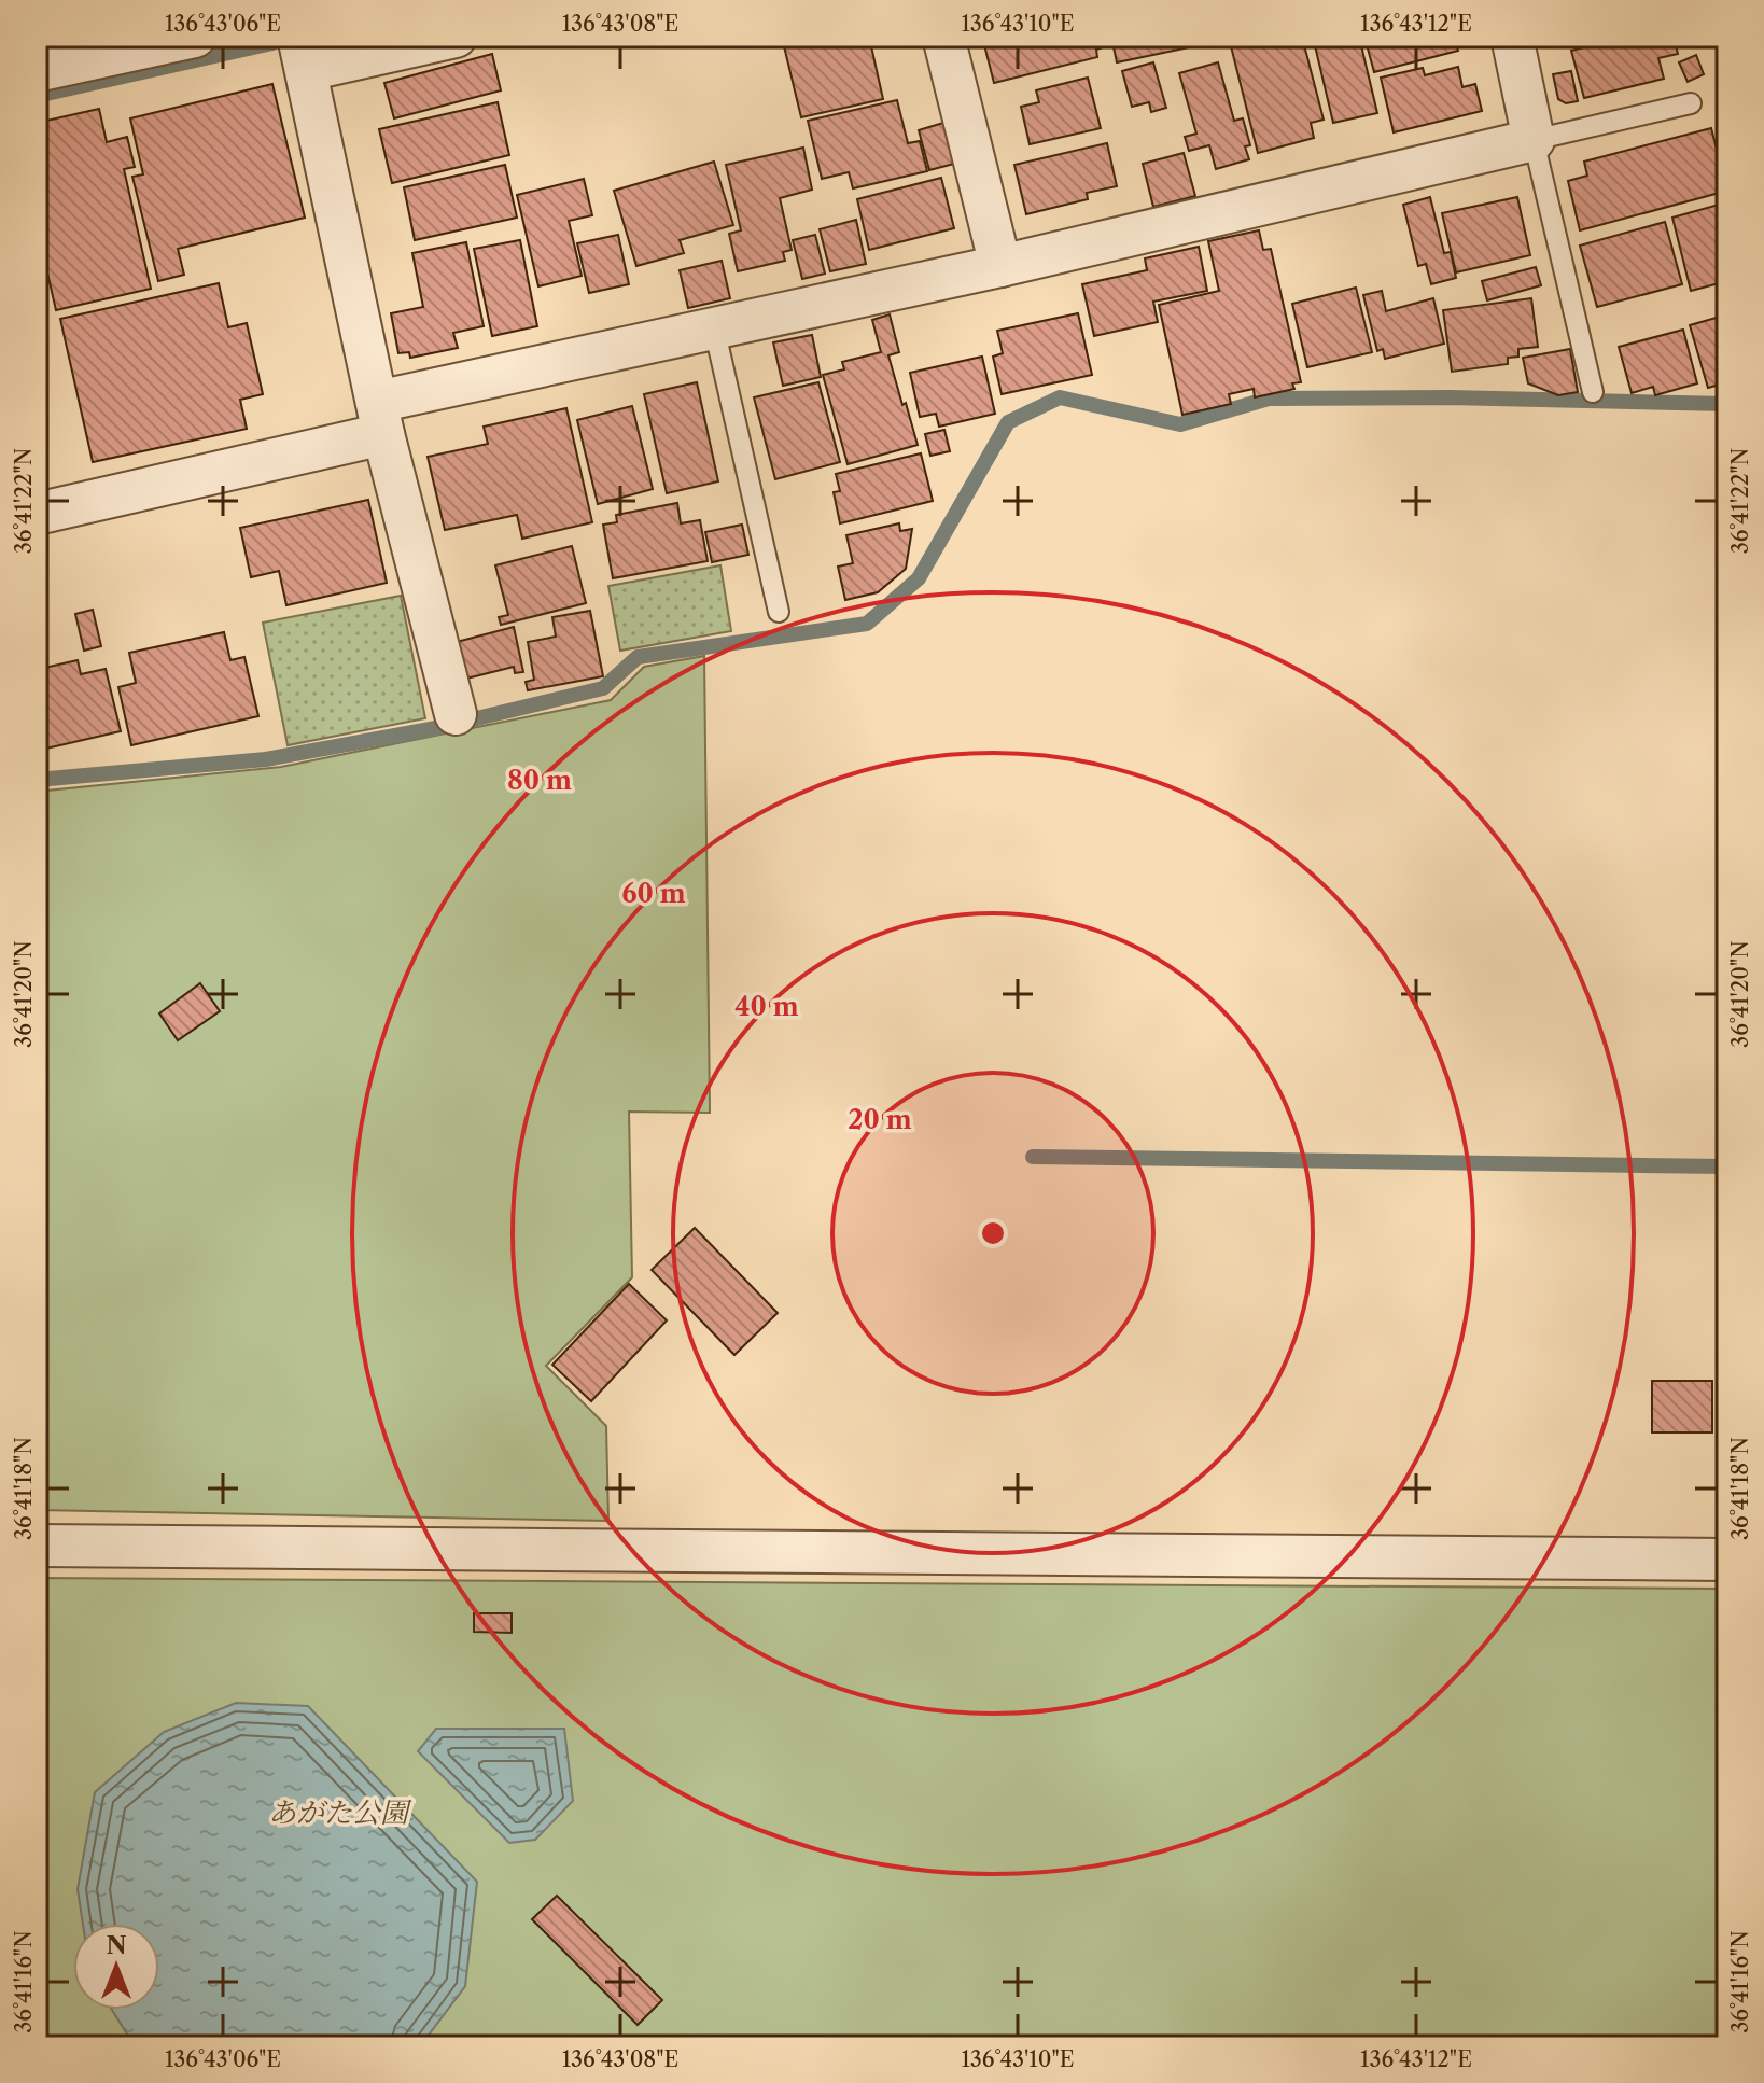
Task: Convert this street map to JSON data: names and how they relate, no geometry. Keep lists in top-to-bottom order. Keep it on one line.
{"parks":["あがた公園"],"north":"top","coordinates":["136°43'06\"E","136°43'08\"E","136°43'10\"E","136°43'12\"E","36°41'22\"N","36°41'20\"N","36°41'18\"N","36°41'16\"N"],"rings":["80 m","60 m","40 m","20 m"]}
